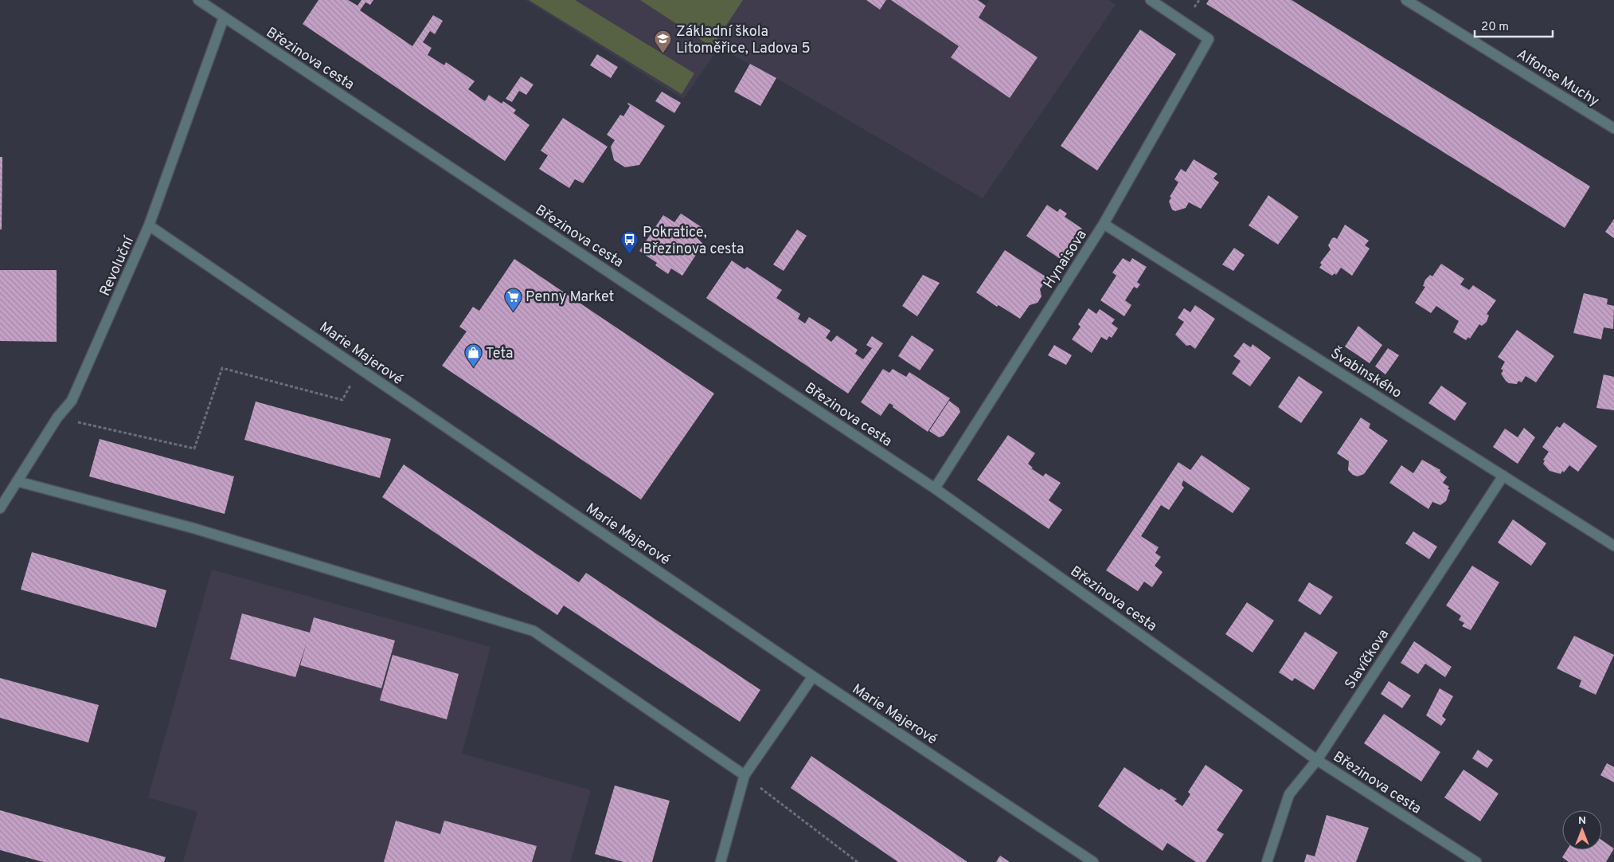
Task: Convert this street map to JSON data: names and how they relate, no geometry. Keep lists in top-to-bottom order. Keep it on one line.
{"streets":{"street":["Březinova cesta","Alfonse Muchy","Hynaisova","Revoluční","Marie Majerové","Švabinského","Slavíčkova"]},"crossings":[["Březinova cesta","Hynaisova"],["Březinova cesta","Revoluční"],["Březinova cesta","Slavíčkova"],["Hynaisova","Švabinského"],["Revoluční","Marie Majerové"],["Švabinského","Slavíčkova"]],"places":{"school or university":["Základní škola Litoměřice, Ladova 5"],"bus stop":["Pokratice, Březinova cesta"],"supermarket":["Penny Market"],"shop":["Teta"]},"scale_bar":"20 m","north":"top"}
